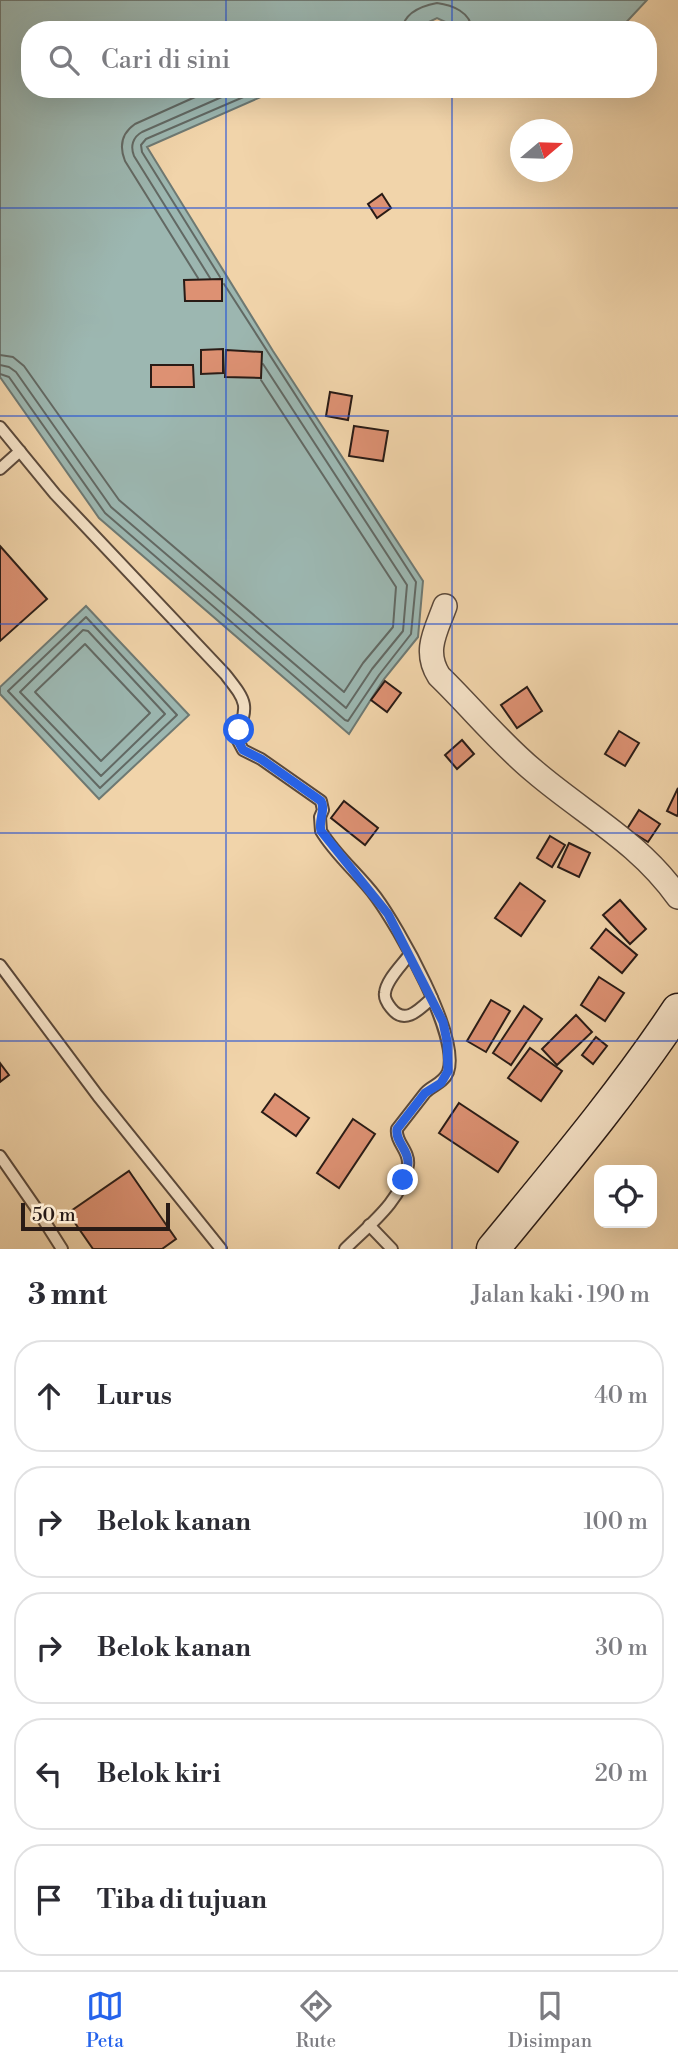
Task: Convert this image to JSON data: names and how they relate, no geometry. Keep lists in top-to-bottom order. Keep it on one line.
{"scale_bar":"50 m","north":"right","page":{"search":"Cari di sini","scale":"50 m","heading":["3 mnt","Jalan kaki · 190 m"],"list":[["Lurus","40 m"],["Belok kanan","100 m"],["Belok kanan","30 m"],["Belok kiri","20 m"],"Tiba di tujuan"],"nav":["Peta","Rute","Disimpan"]}}
